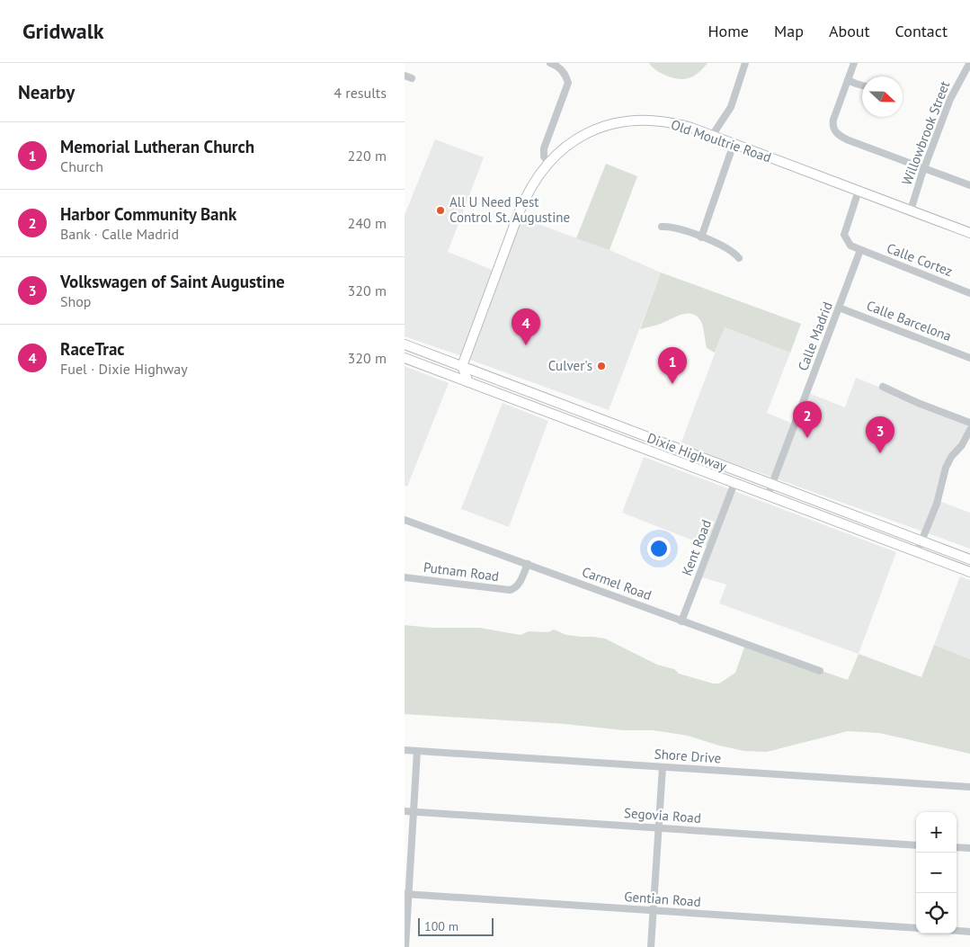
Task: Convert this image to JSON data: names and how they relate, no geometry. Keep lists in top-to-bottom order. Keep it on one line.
{"streets":{"main road":["Old Moultrie Road","Dixie Highway"],"street":["Willowbrook Street","Calle Cortez","Calle Barcelona","Calle Madrid","Kent Road","Putnam Road","Carmel Road","Shore Drive","Segovia Road","Gentian Road"]},"crossings":[["Willowbrook Street","Old Moultrie Road"],["Old Moultrie Road","Dixie Highway"],["Calle Cortez","Calle Madrid"],["Calle Barcelona","Calle Madrid"],["Calle Madrid","Dixie Highway"],["Kent Road","Carmel Road"],["Putnam Road","Carmel Road"]],"places":["All U Need Pest Control St. Augustine","Culver's"],"scale_bar":"100 m","north":"right","page":{"header":"Gridwalk","nav":["Home","Map","About","Contact"],"heading":["Nearby","4 results"],"list":[{"mark":"1","name":"Memorial Lutheran Church","note":"Church","value":"220 m"},{"mark":"2","name":"Harbor Community Bank","note":"Bank · Calle Madrid","value":"240 m"},{"mark":"3","name":"Volkswagen of Saint Augustine","note":"Shop","value":"320 m"},{"mark":"4","name":"RaceTrac","note":"Fuel · Dixie Highway","value":"320 m"}],"pins":["4","1","2","3"],"map_buttons":["+","−"],"scale":"100 m"}}
